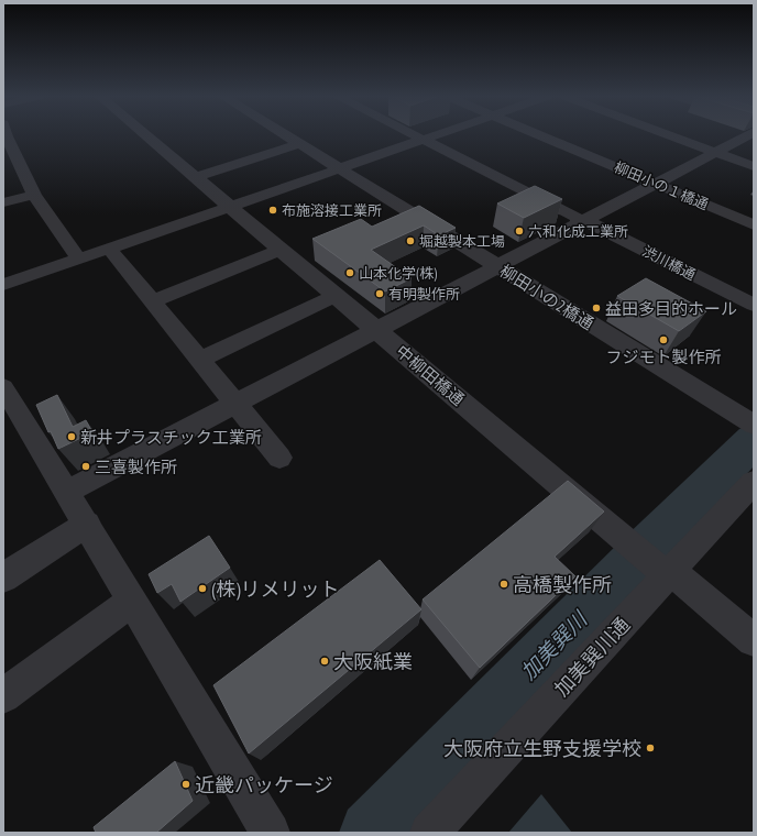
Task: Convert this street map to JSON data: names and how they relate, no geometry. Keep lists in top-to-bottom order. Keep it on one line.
{"streets":{"street":["柳田小の１橋通","渋川橋通","柳田小の2橋通","中柳田橋通","加美巽川通"]},"crossings":[["中柳田橋通","加美巽川通"]],"water":["加美巽川"],"places":["布施溶接工業所","六和化成工業所","堀越製本工場","山本化学(株)","有明製作所","益田多目的ホール","フジモト製作所","新井プラスチック工業所","三喜製作所","高橋製作所","(株)リメリット","大阪紙業","大阪府立生野支援学校","近畿パッケージ"]}
